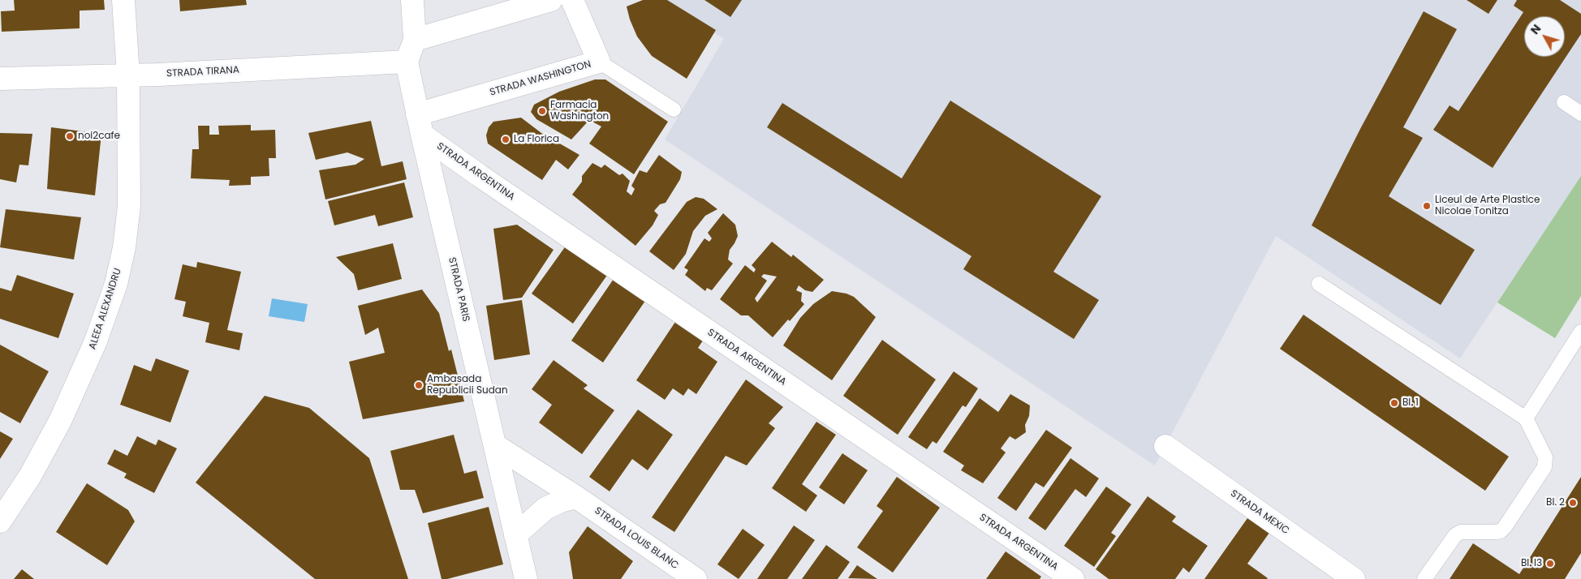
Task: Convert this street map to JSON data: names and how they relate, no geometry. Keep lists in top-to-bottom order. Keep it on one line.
{"streets":{"street":["STRADA TIRANA","STRADA WASHINGTON","STRADA ARGENTINA","STRADA PARIS","ALEEA ALEXANDRU","STRADA MEXIC","STRADA LOUIS BLANC"]},"crossings":[["STRADA TIRANA","STRADA PARIS"],["STRADA TIRANA","ALEEA ALEXANDRU"],["STRADA WASHINGTON","STRADA ARGENTINA"],["STRADA WASHINGTON","STRADA PARIS"],["STRADA ARGENTINA","STRADA PARIS"],["STRADA PARIS","STRADA LOUIS BLANC"]],"places":["Farmacia Washington","noi2cafe","La Florica","Liceul de Arte Plastice Nicolae Tonitza","Ambasada Republicii Sudan","Bl. 1","Bl. 2","Bl. I3"],"north":"top left"}
